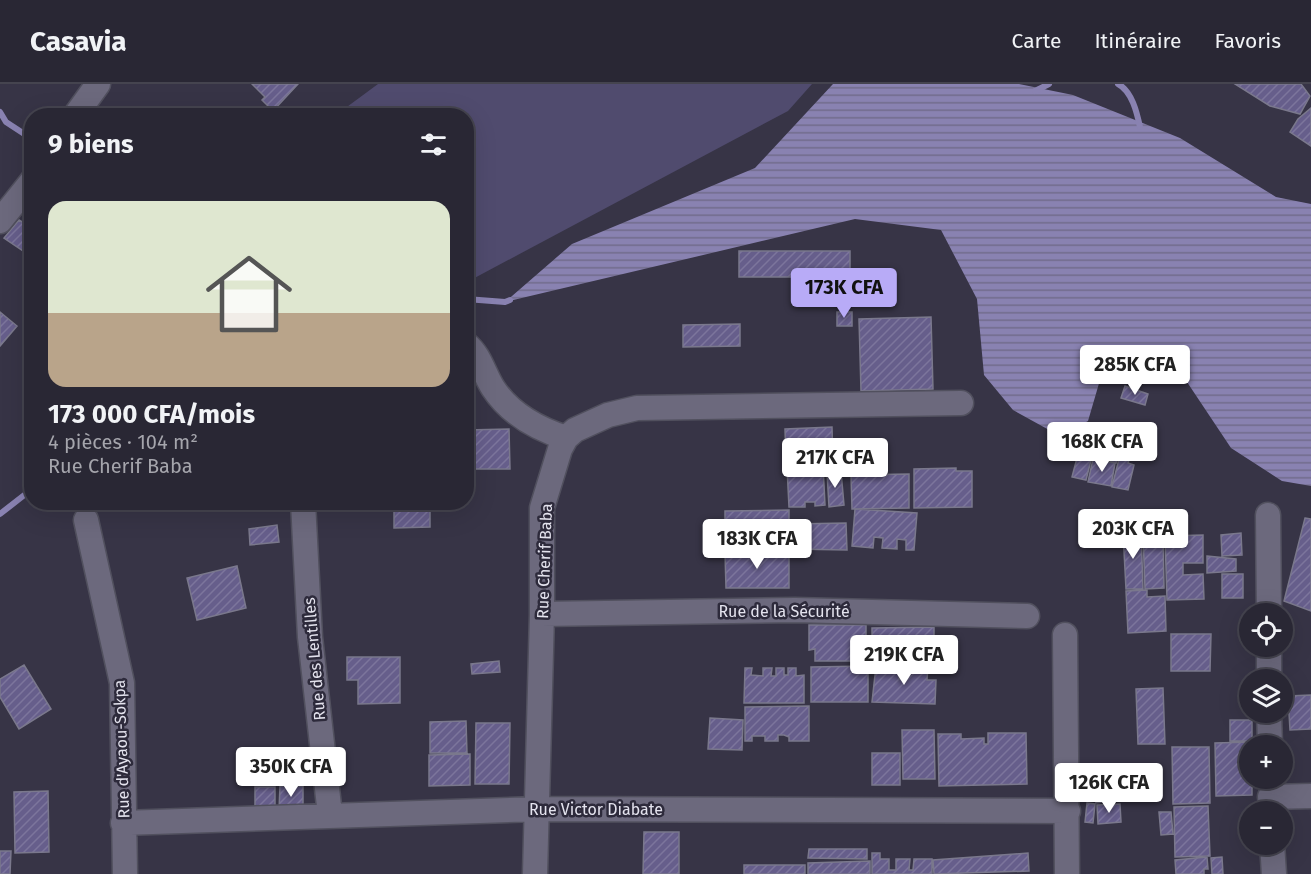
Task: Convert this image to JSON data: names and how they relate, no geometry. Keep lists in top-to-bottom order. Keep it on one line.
{"streets":{"street":["Rue Cherif Baba","Rue de la Sécurité","Rue des Lentilles","Rue d'Ayaou-Sokpa","Rue Victor Diabate"]},"crossings":[["Rue Cherif Baba","Rue de la Sécurité"],["Rue Cherif Baba","Rue Victor Diabate"],["Rue des Lentilles","Rue Victor Diabate"],["Rue d'Ayaou-Sokpa","Rue Victor Diabate"]],"page":{"header":"Casavia","nav":["Carte","Itinéraire","Favoris"],"heading":"9 biens","list":[{"name":"173 000 CFA/mois","note":"4 pièces · 104 m² · Rue Cherif Baba"}],"price":["173K CFA","285K CFA","168K CFA","217K CFA","203K CFA","183K CFA","219K CFA","350K CFA","126K CFA"],"map_buttons":["+","−"]}}
